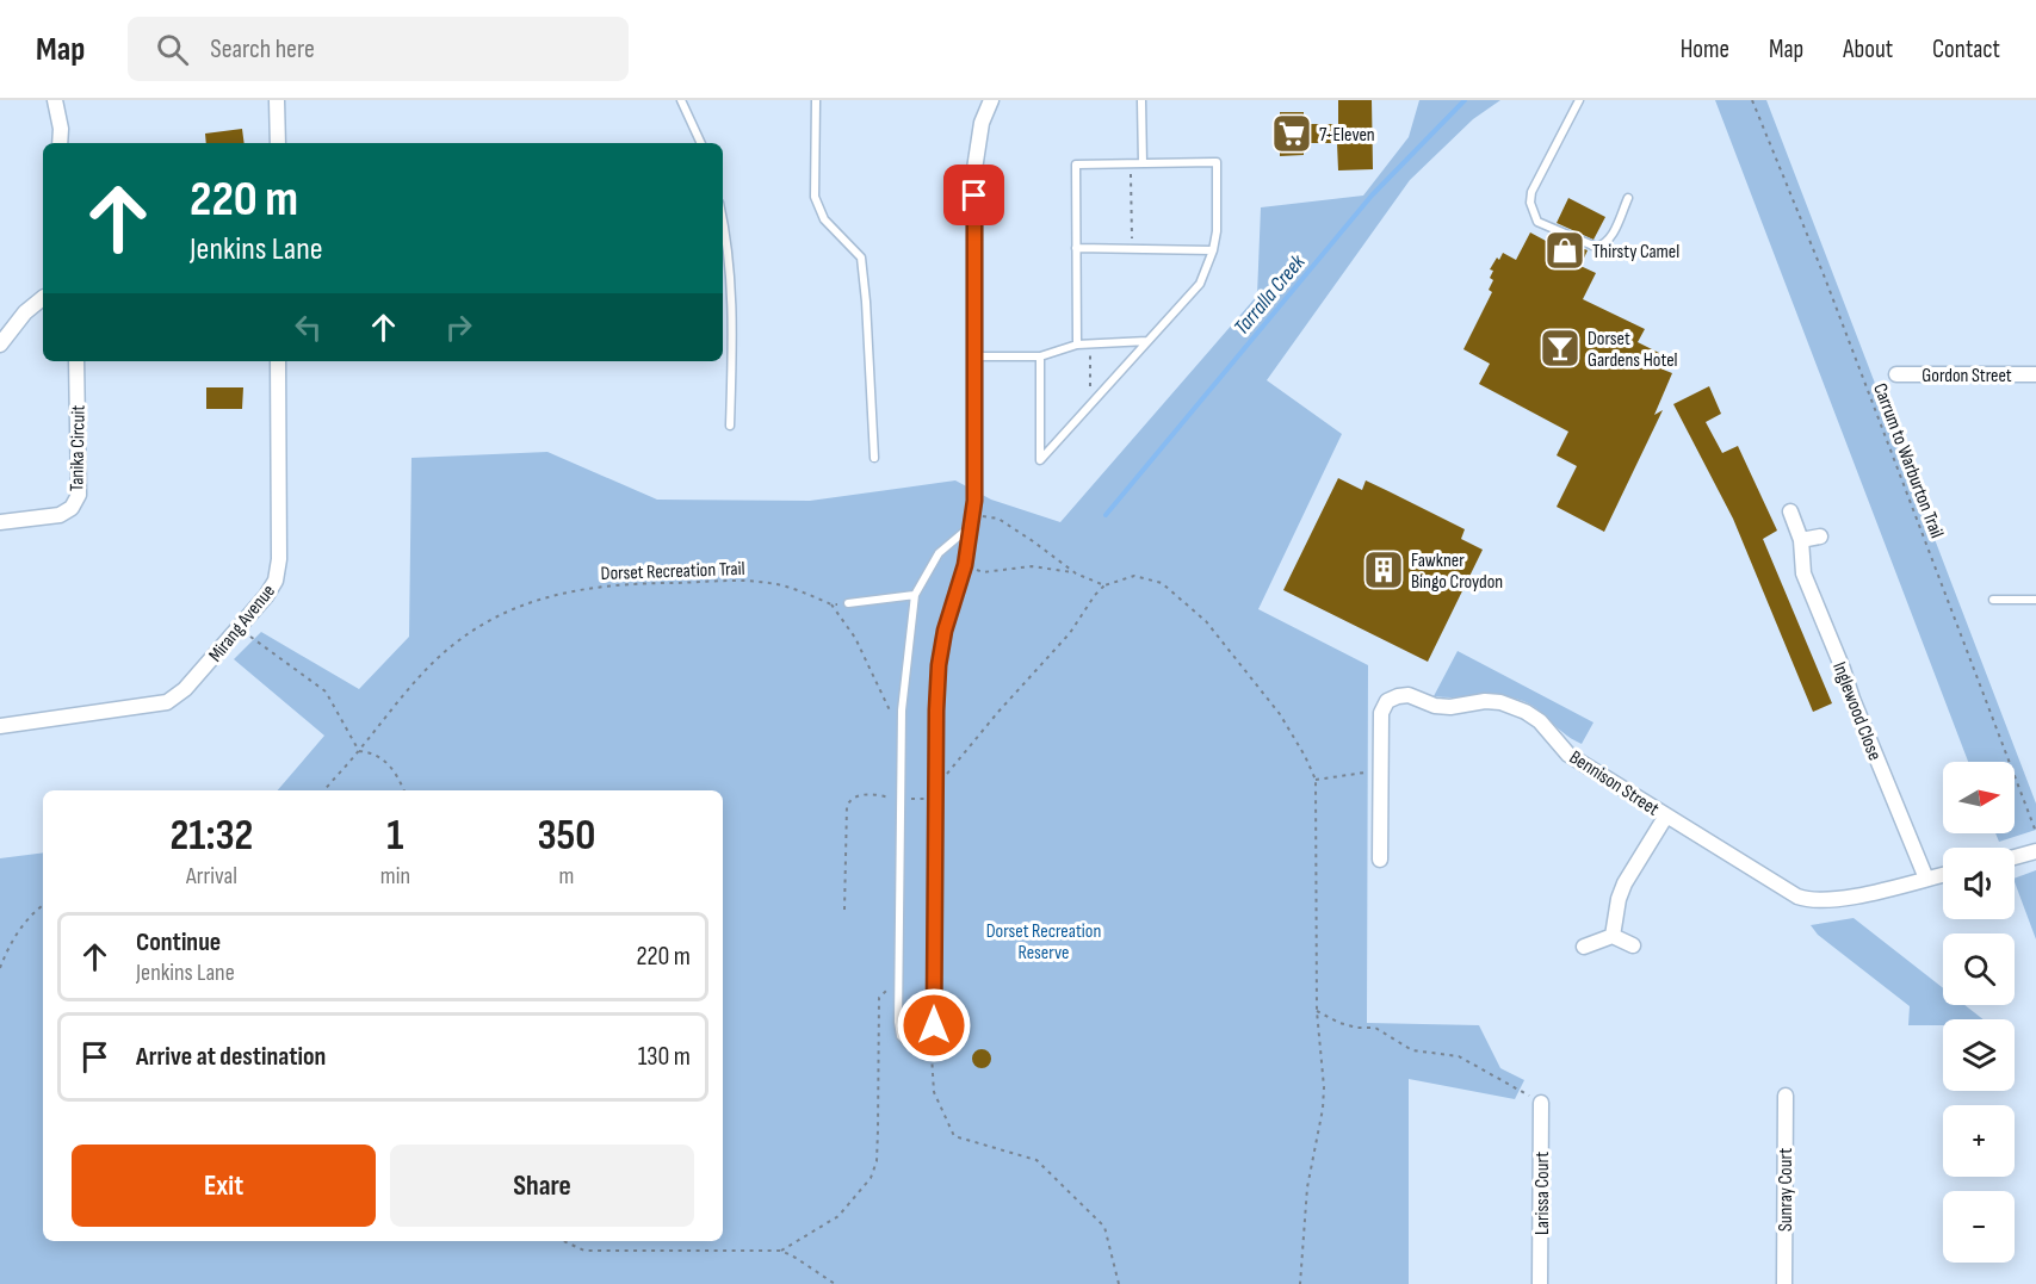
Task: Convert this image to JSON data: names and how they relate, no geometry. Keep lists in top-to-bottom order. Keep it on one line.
{"streets":{"street":["Gordon Street","Tanika Circuit","Mirang Avenue","Inglewood Close","Bennison Street","Sunray Court","Larissa Court"],"path":["Carrum to Warburton Trail","Dorset Recreation Trail"]},"crossings":[["Inglewood Close","Bennison Street"]],"water":["Tarralla Creek"],"parks":["Dorset Recreation Reserve"],"places":{"supermarket":["7-Eleven"],"shop":["Thirsty Camel"],"bar":["Dorset Gardens Hotel"],"building":["Fawkner Bingo Croydon"]},"north":"right","page":{"header":"Map","search":"Search here","nav":["Home","Map","About","Contact"],"turn":["220 m","Jenkins Lane"],"map_buttons":["+","−"],"eta":["21:32","Arrival","1","min","350","m"],"list":[{"name":"Continue","note":"Jenkins Lane","value":"220 m"},{"name":"Arrive at destination","value":"130 m"}],"buttons":["Exit","Share"]}}
